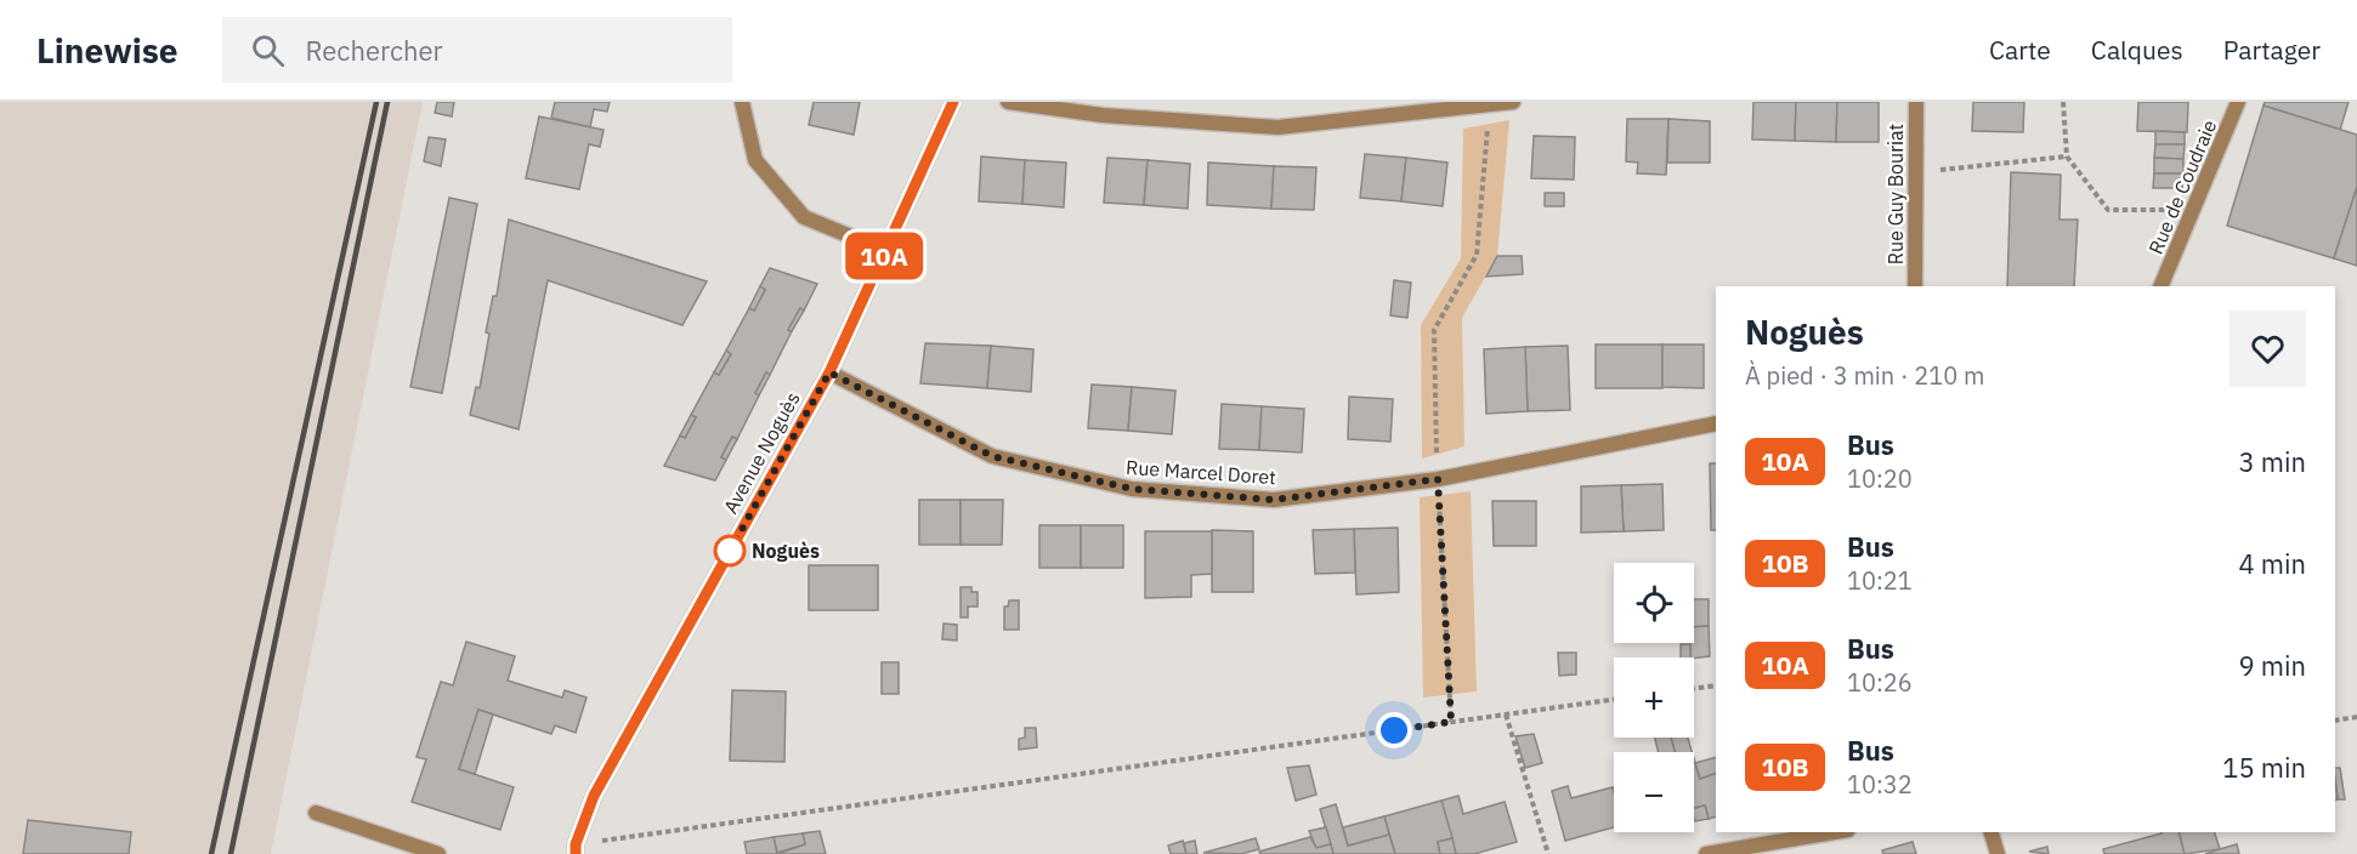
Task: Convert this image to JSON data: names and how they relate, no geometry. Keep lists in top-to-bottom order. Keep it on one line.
{"streets":{"street":["Rue de Coudraie","Rue Guy Bouriat","Avenue Noguès","Rue Marcel Doret"]},"crossings":[["Avenue Noguès","Rue Marcel Doret"]],"places":["Noguès"],"lines":["bus line 10A"],"page":{"header":"Linewise","search":"Rechercher","nav":["Carte","Calques","Partager"],"on_map":"10A","heading":["Noguès","À pied · 3 min · 210 m"],"list":[{"mark":"10A","name":"Bus","note":"10:20","value":"3 min"},{"mark":"10B","name":"Bus","note":"10:21","value":"4 min"},{"mark":"10A","name":"Bus","note":"10:26","value":"9 min"},{"mark":"10B","name":"Bus","note":"10:32","value":"15 min"}],"map_buttons":["+","−"]}}
